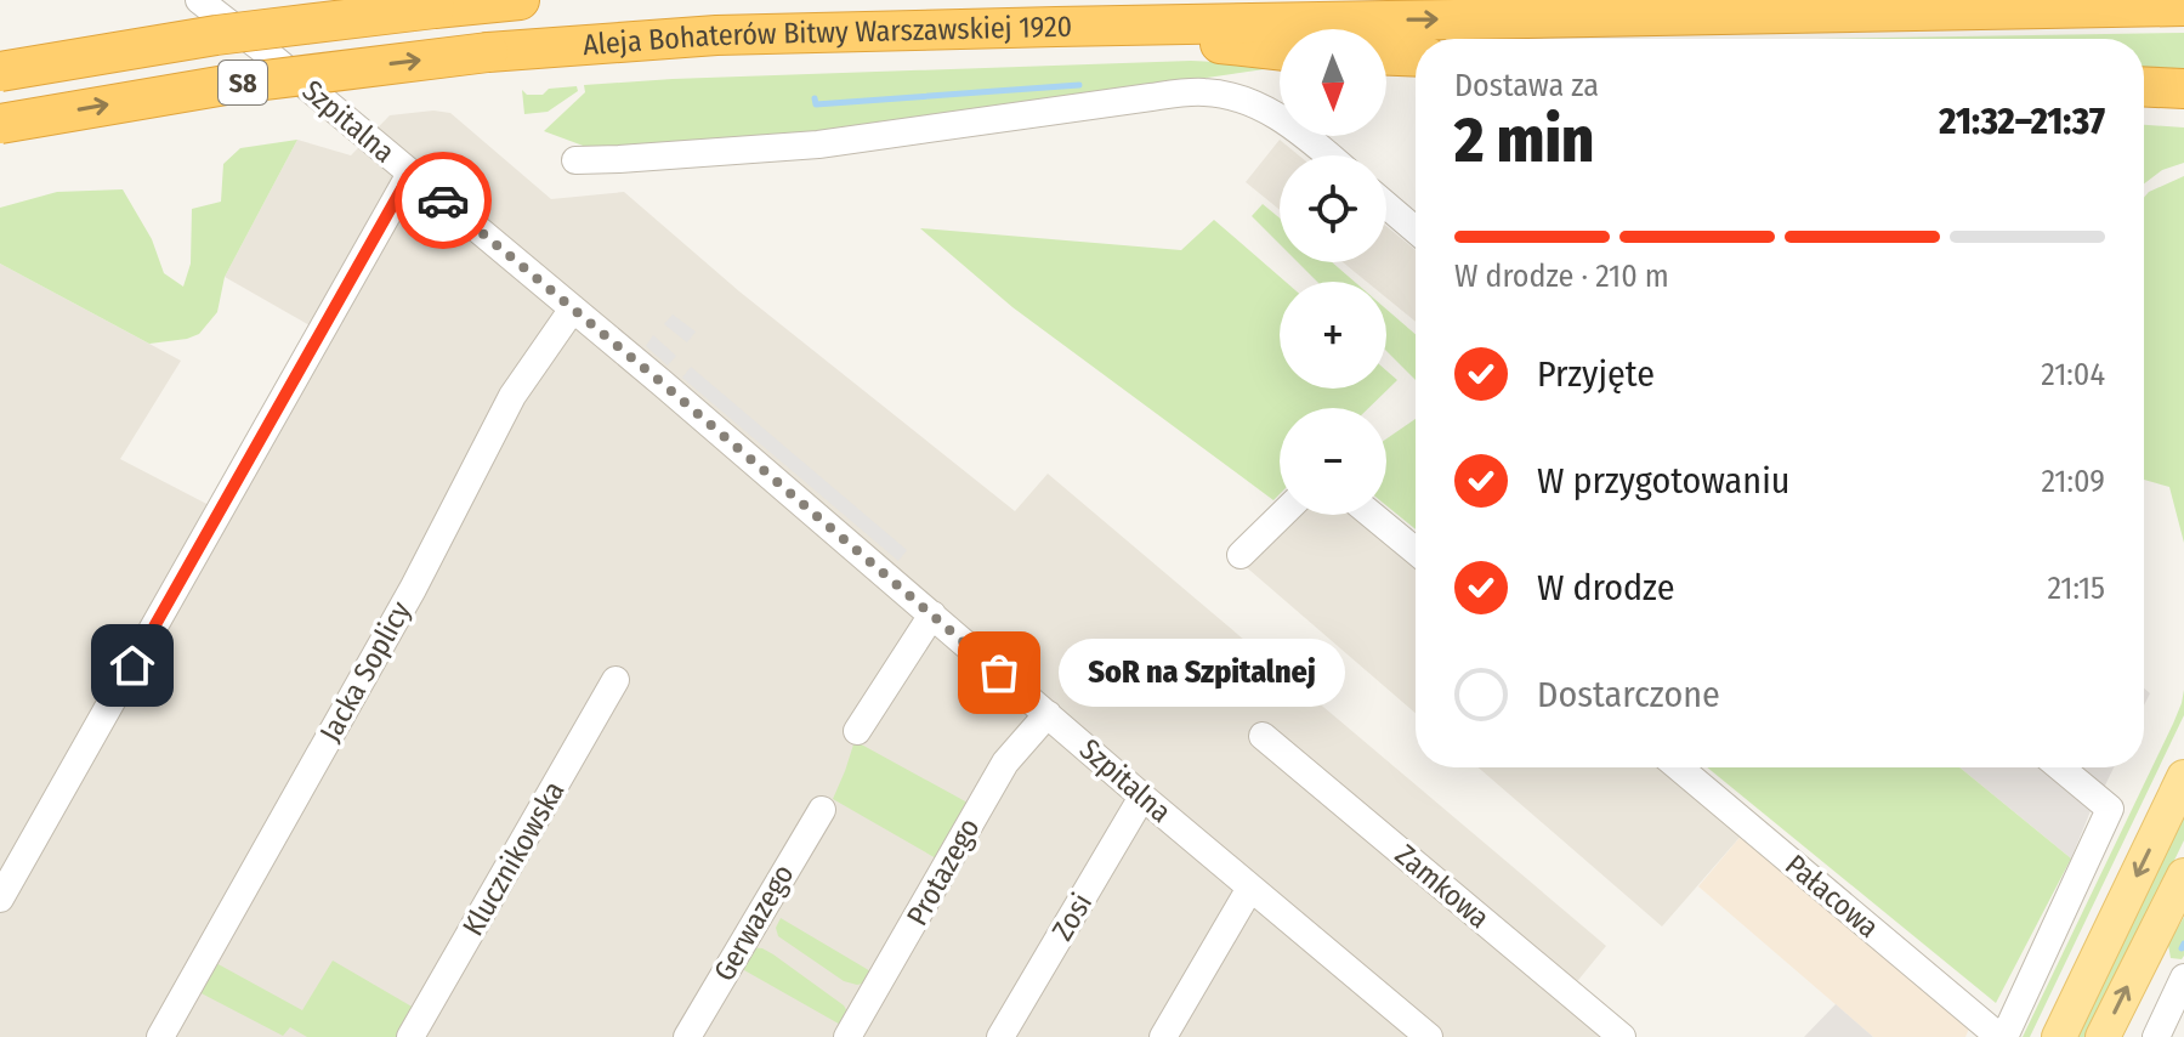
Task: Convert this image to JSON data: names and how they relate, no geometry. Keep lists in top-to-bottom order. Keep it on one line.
{"streets":{"highway":["Aleja Bohaterów Bitwy Warszawskiej 1920","S8"],"street":["Szpitalna","Jacka Soplicy","Klucznikowska","Protazego","Zamkowa","Pałacowa","Zosi","Gerwazego"]},"crossings":[["Szpitalna","Jacka Soplicy"],["Szpitalna","Protazego"],["Szpitalna","Zosi"]],"places":["SoR na Szpitalnej"],"north":"bottom","page":{"map_buttons":["+","−"],"heading":["2 min","Dostawa za","21:32–21:37"],"bar":"W drodze · 210 m","list":[["Przyjęte","21:04"],["W przygotowaniu","21:09"],["W drodze","21:15"],"Dostarczone"],"bubble":"SoR na Szpitalnej"}}
